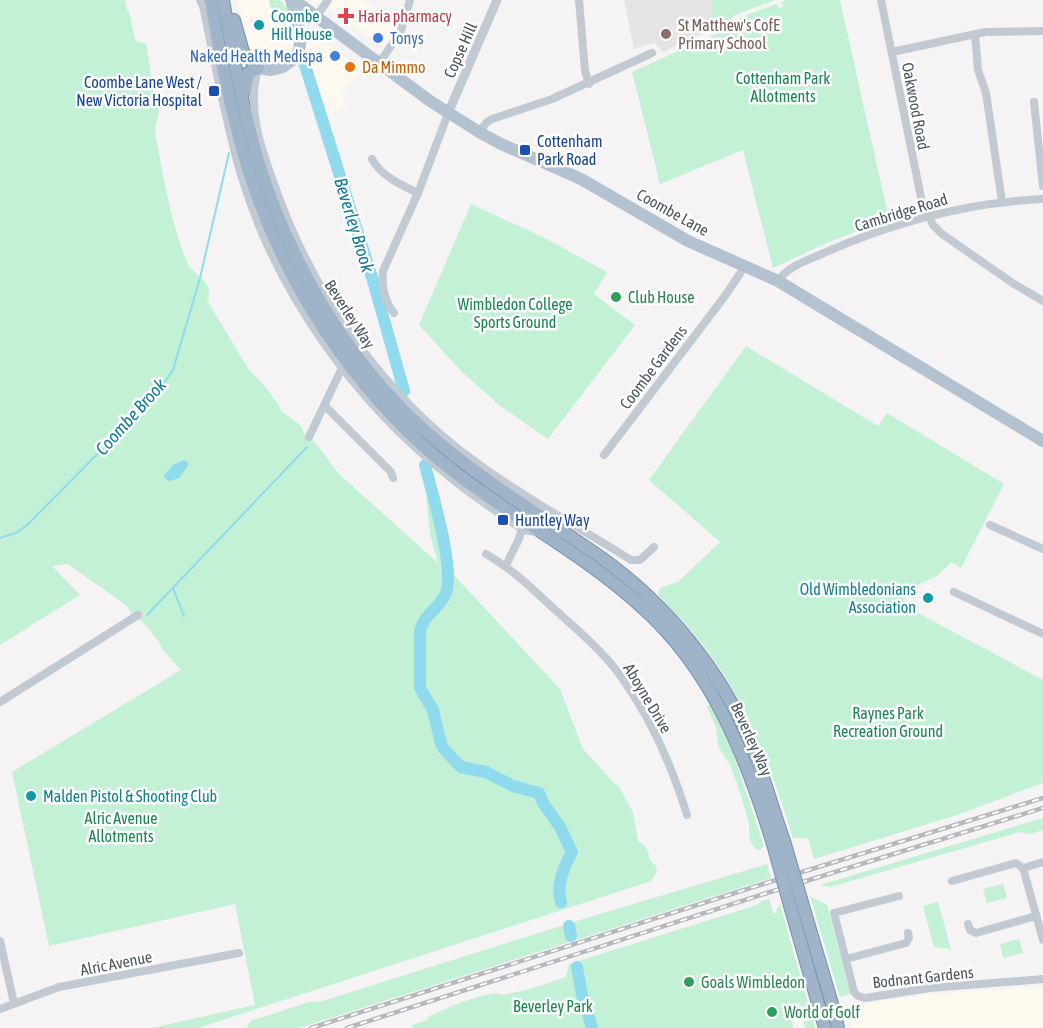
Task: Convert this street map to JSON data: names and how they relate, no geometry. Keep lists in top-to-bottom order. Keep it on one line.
{"streets":{"highway":["Beverley Way"],"main road":["Coombe Lane"],"street":["Copse Hill","Oakwood Road","Cambridge Road","Coombe Gardens","Aboyne Drive","Alric Avenue","Bodnant Gardens"]},"crossings":[["Copse Hill","Coombe Lane"],["Oakwood Road","Cambridge Road"],["Coombe Lane","Cambridge Road"],["Coombe Lane","Coombe Gardens"]],"water":["Beverley Brook","Coombe Brook"],"parks":["Cottenham Park Allotments","Wimbledon College Sports Ground","Raynes Park Recreation Ground","Alric Avenue Allotments","Beverley Park"],"places":{"health":["Haria pharmacy"],"other":["Coombe Hill House","St Matthew's CofE Primary School","Tonys","Naked Health Medispa","Da Mimmo","Club House","Old Wimbledonians Association","Malden Pistol & Shooting Club","Goals Wimbledon","World of Golf"],"transit":["Coombe Lane West / New Victoria Hospital","Cottenham Park Road","Huntley Way"]}}
